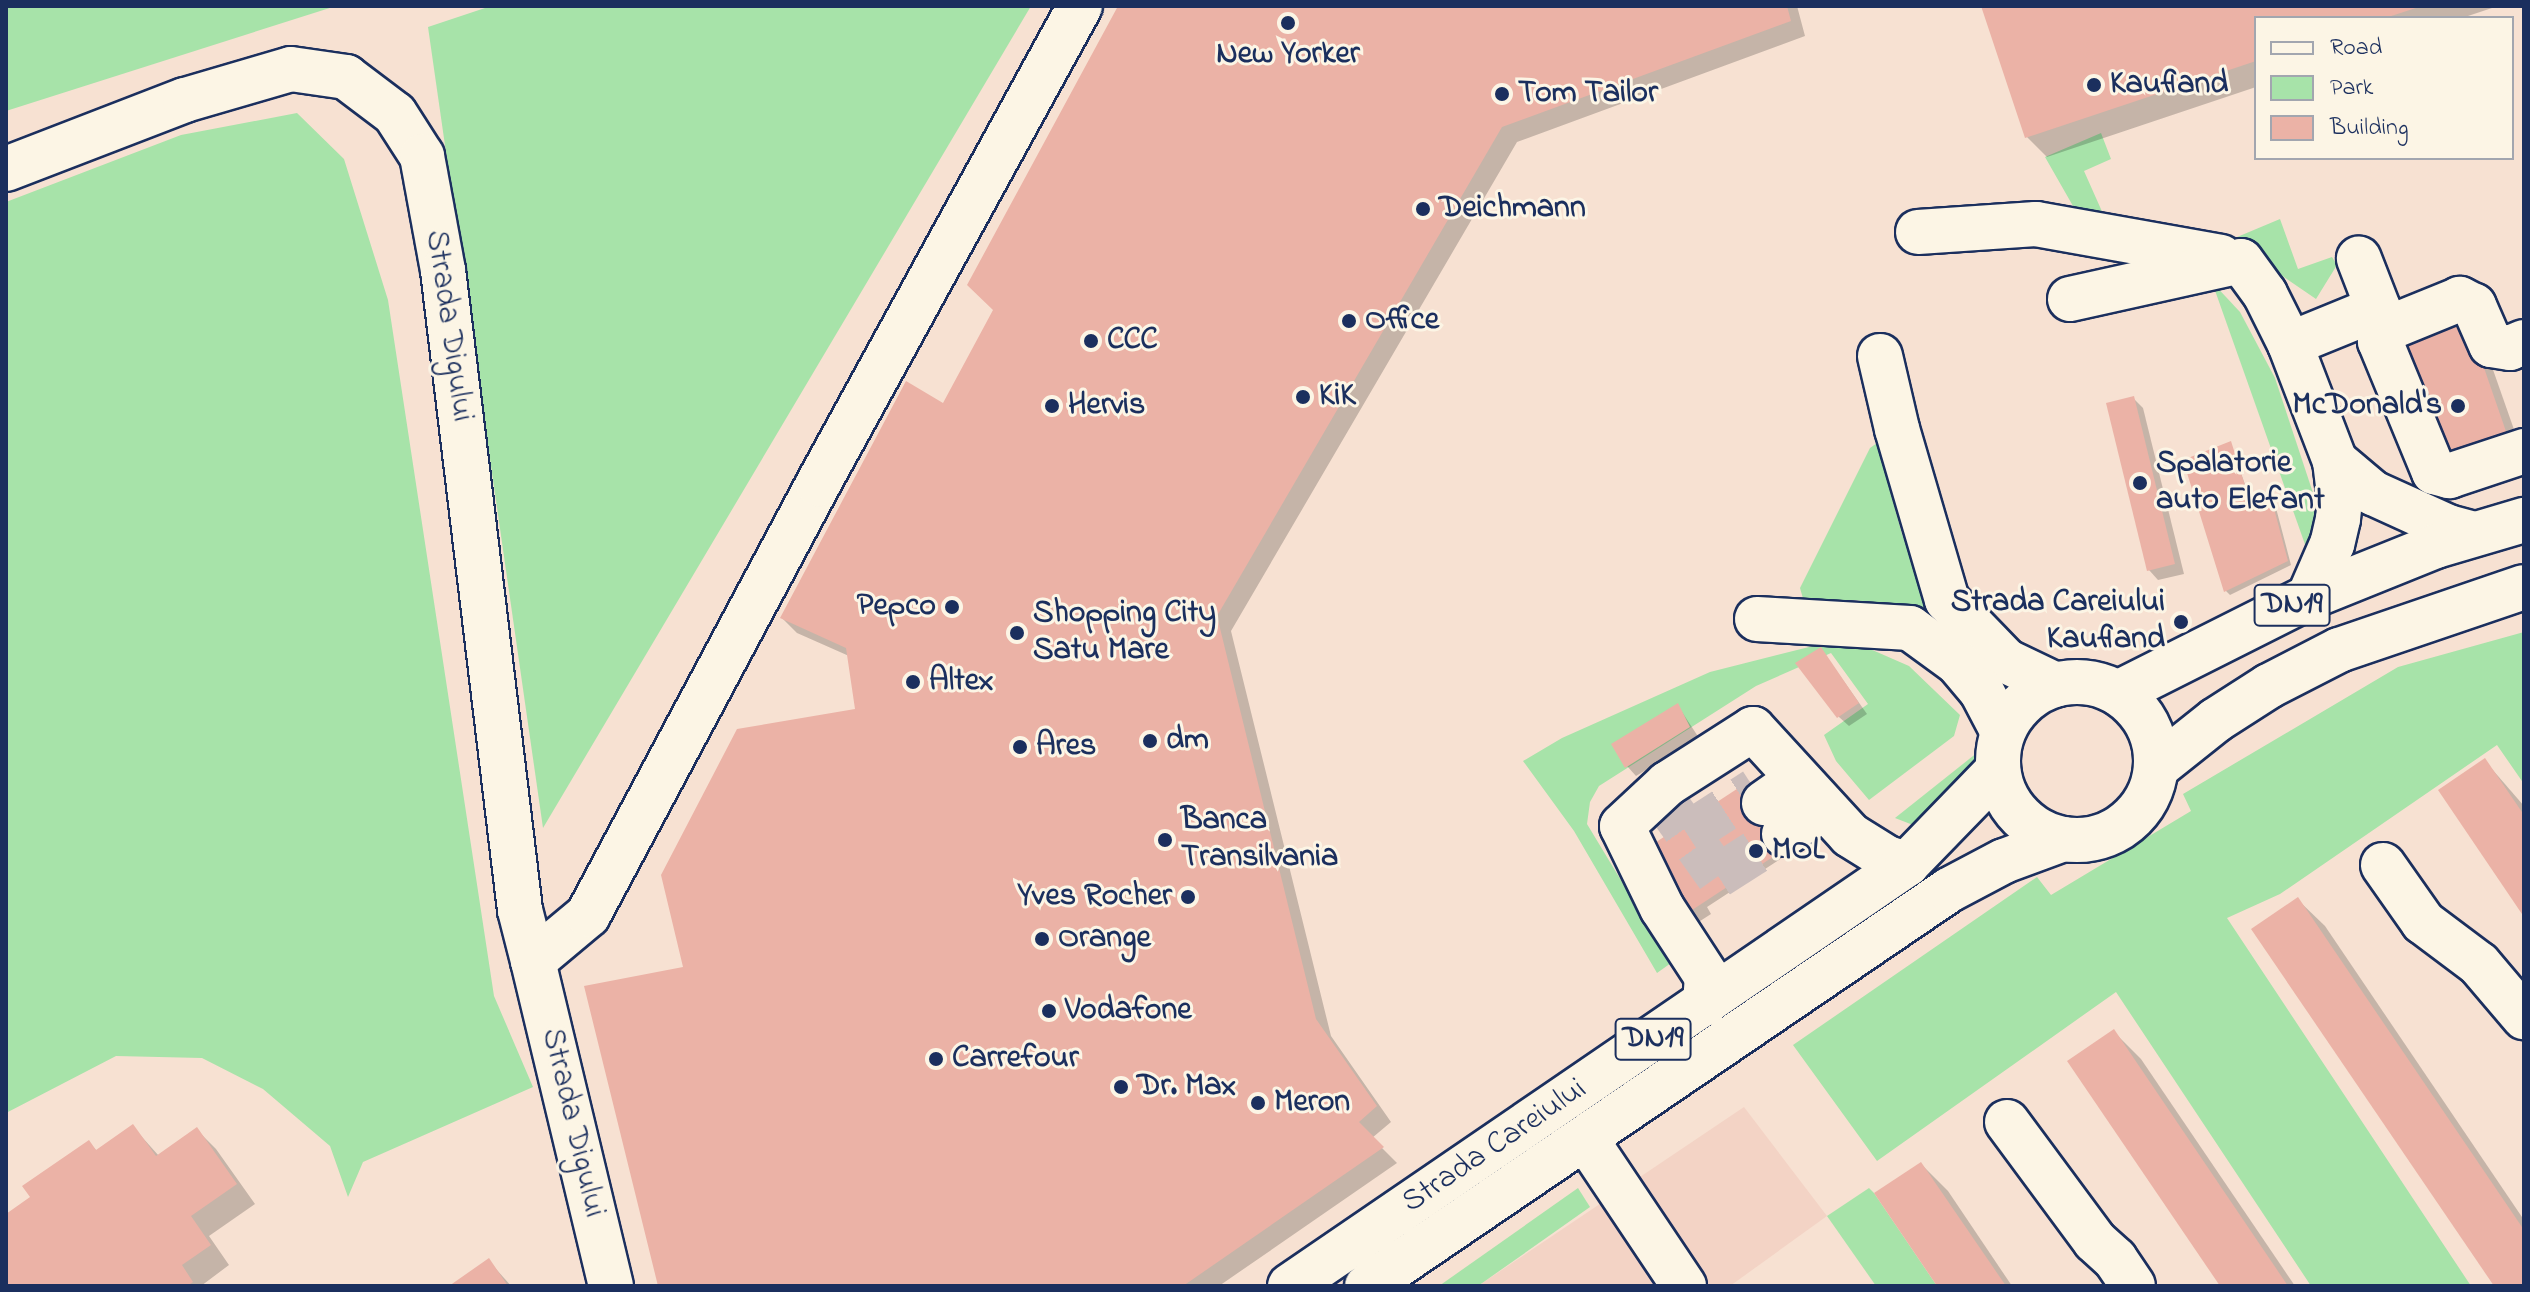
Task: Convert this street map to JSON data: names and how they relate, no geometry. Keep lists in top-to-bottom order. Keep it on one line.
{"streets":{"main road":["Strada Digului","DN19","Strada Careiului"]},"crossings":[["DN19","Strada Careiului"]],"places":["New Yorker","Kaufland","Tom Tailor","Deichmann","Office","CCC","KiK","Hervis","McDonald's","Spalatorie auto Elefant","Pepco","Strada Careiului Kaufland","Shopping City Satu Mare","Altex","dm","Ares","Banca Transilvania","MOL","Yves Rocher","Orange","Vodafone","Carrefour","Dr. Max","Meron"],"legend":["Road","Park","Building"]}
